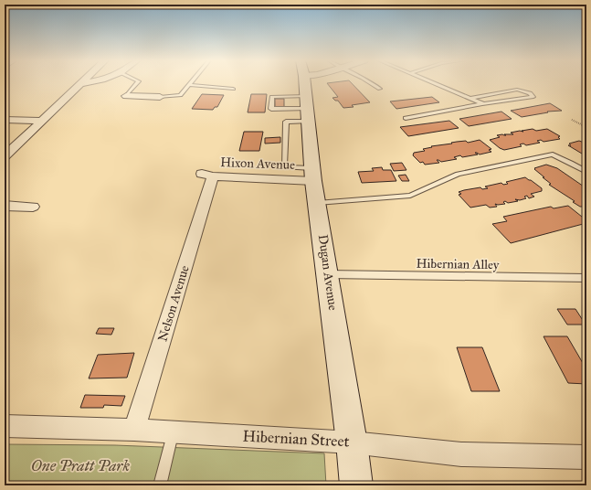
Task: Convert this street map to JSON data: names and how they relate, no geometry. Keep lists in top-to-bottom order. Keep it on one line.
{"streets":{"main road":["Dugan Avenue"],"street":["Hixon Avenue","Nelson Avenue","Hibernian Street"],"lane":["Hibernian Alley"]},"crossings":[["Hixon Avenue","Dugan Avenue"],["Hixon Avenue","Nelson Avenue"],["Hibernian Alley","Dugan Avenue"],["Dugan Avenue","Hibernian Street"],["Nelson Avenue","Hibernian Street"]],"parks":["One Pratt Park"]}
